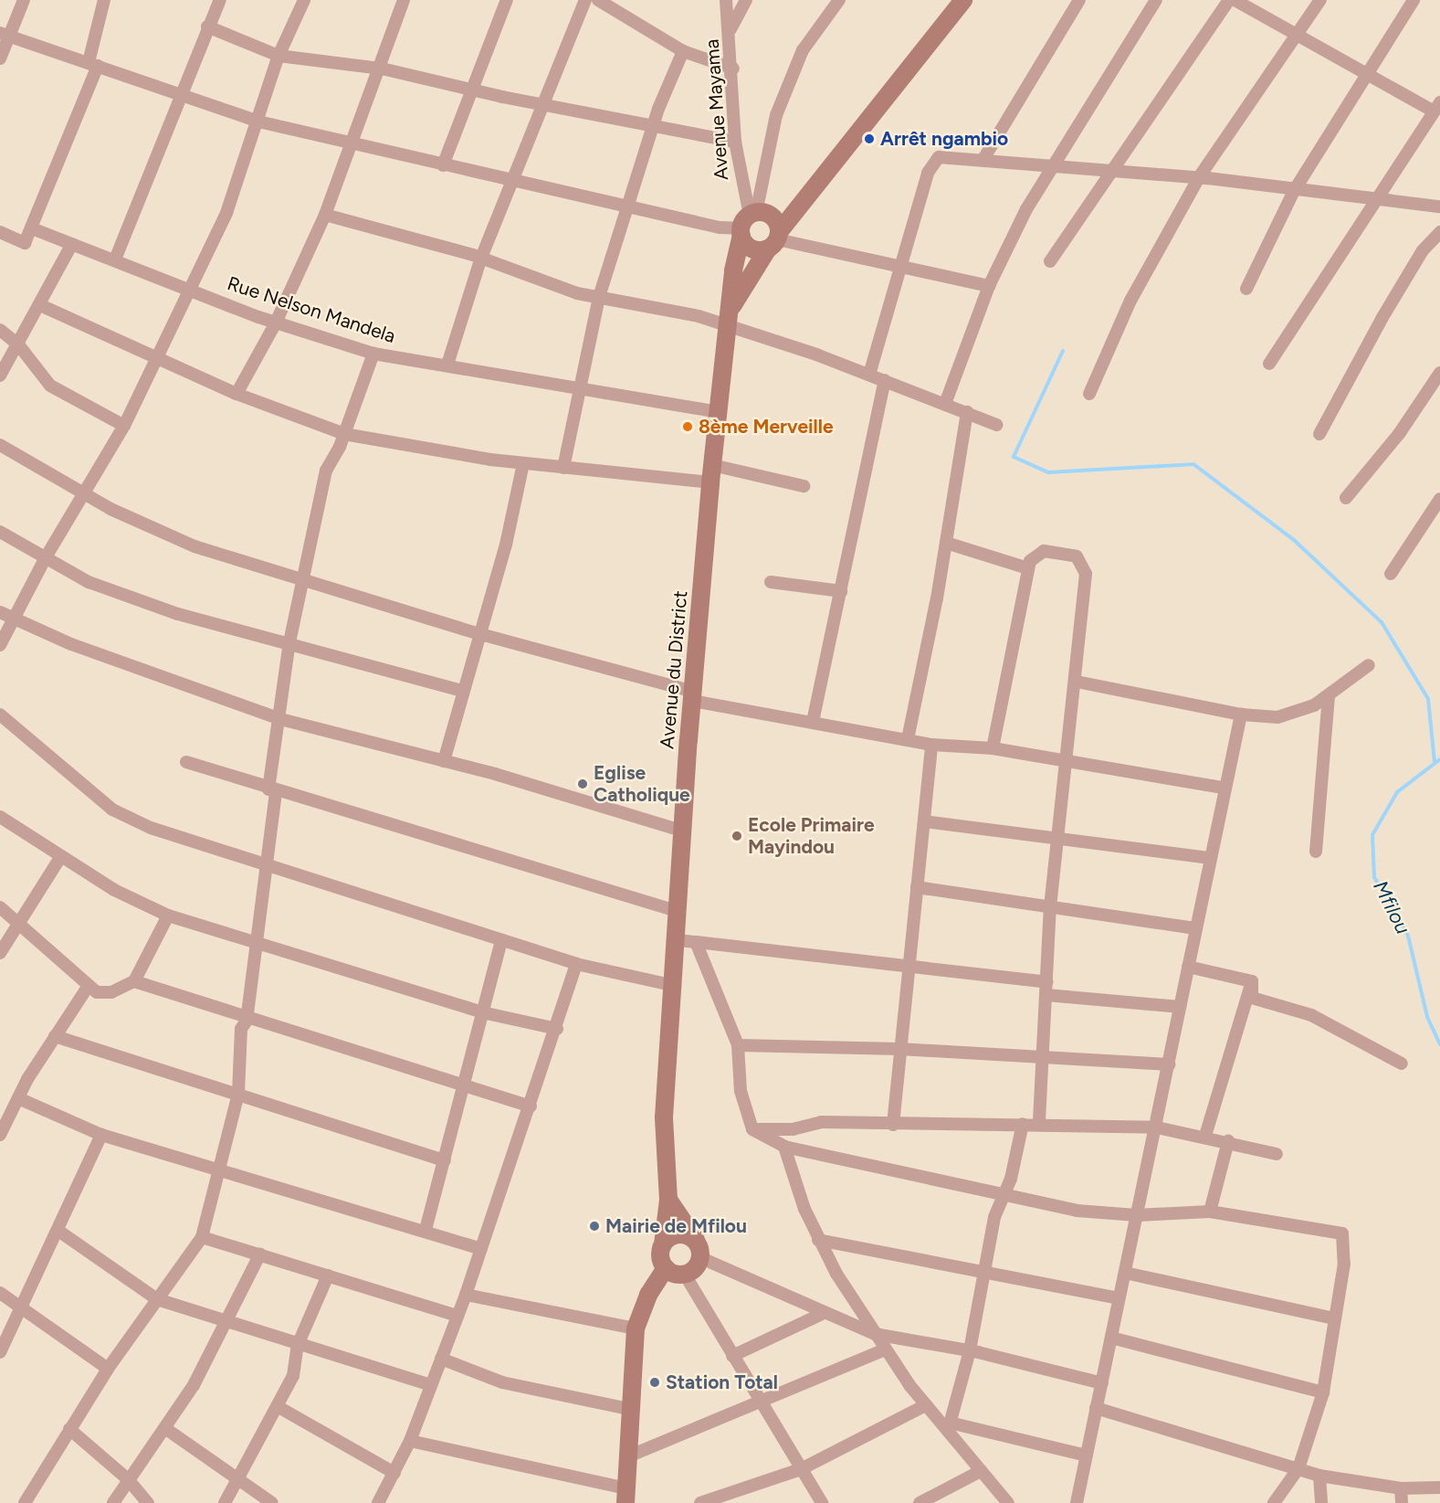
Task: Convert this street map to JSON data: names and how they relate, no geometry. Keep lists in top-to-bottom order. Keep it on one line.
{"streets":{"street":["Avenue Mayama","Rue Nelson Mandela","Avenue du District"]},"crossings":[["Avenue Mayama","Avenue du District"],["Rue Nelson Mandela","Avenue du District"]],"water":["Mfilou"],"places":["Arrêt ngambio","8ème Merveille","Eglise Catholique","Ecole Primaire Mayindou","Mairie de Mfilou","Station Total"]}
